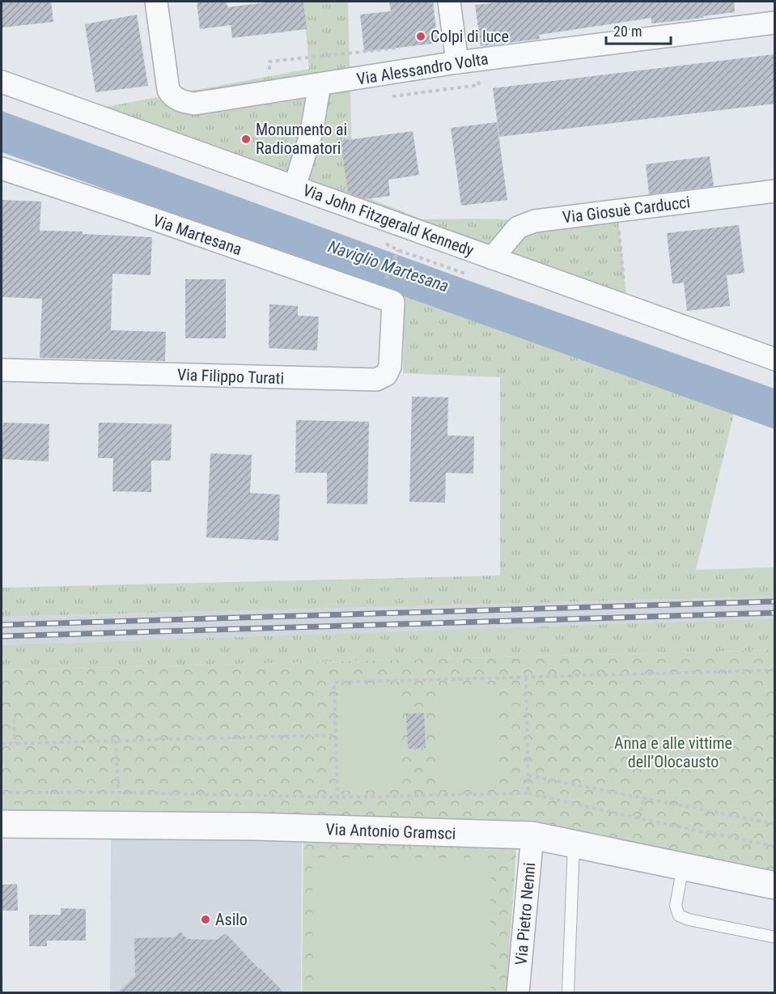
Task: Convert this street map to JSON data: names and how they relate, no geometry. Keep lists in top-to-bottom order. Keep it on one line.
{"streets":{"street":["Via Alessandro Volta","Via Giosuè Carducci","Via John Fitzgerald Kennedy","Via Martesana","Via Filippo Turati","Via Antonio Gramsci","Via Pietro Nenni"]},"crossings":[["Via Giosuè Carducci","Via John Fitzgerald Kennedy"],["Via Martesana","Via Filippo Turati"],["Via Antonio Gramsci","Via Pietro Nenni"]],"water":["Naviglio Martesana"],"parks":["Anna e alle vittime dell’Olocausto"],"places":["Colpi di luce","Monumento ai Radioamatori","Asilo"],"scale_bar":"20 m"}
